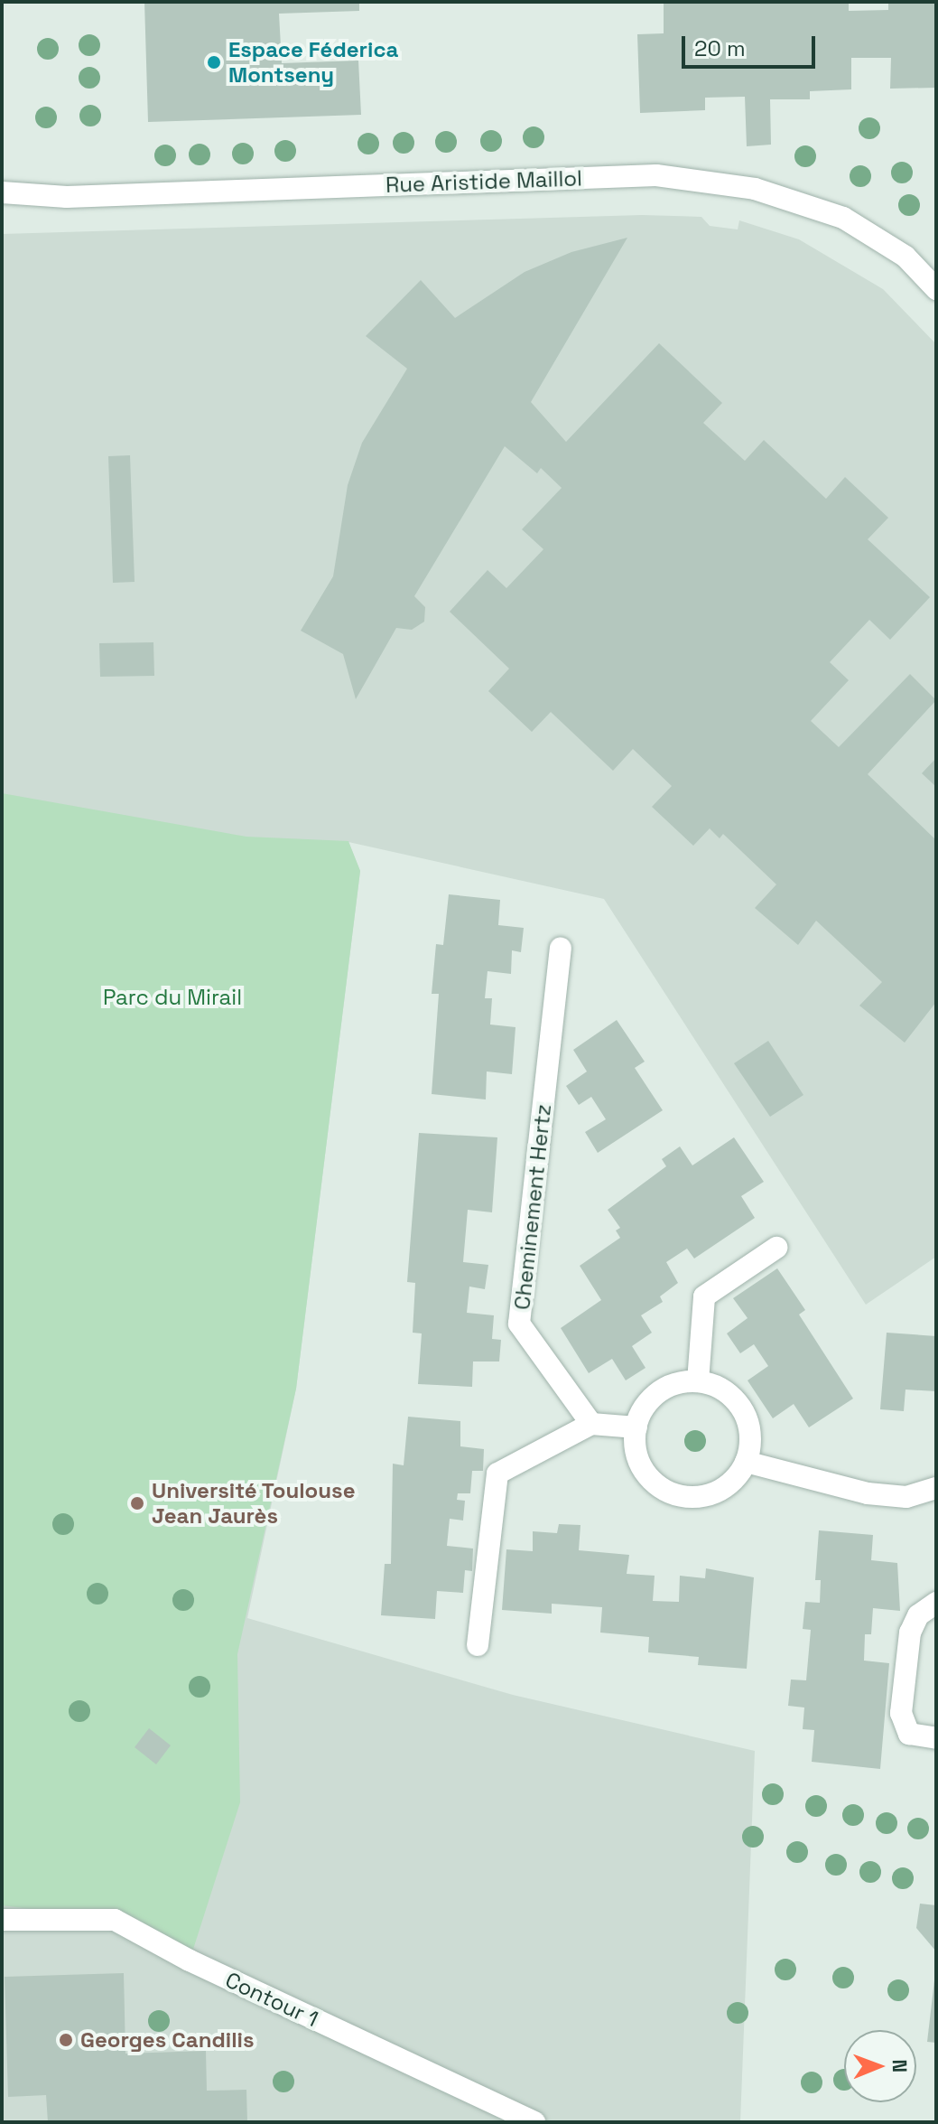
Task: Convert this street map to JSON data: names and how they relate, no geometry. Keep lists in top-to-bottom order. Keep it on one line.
{"streets":{"street":["Rue Aristide Maillol","Cheminement Hertz","Contour 1"]},"parks":["Parc du Mirail"],"places":["Espace Féderica Montseny","Université Toulouse Jean Jaurès","Georges Candilis"],"scale_bar":"20 m","north":"right"}
